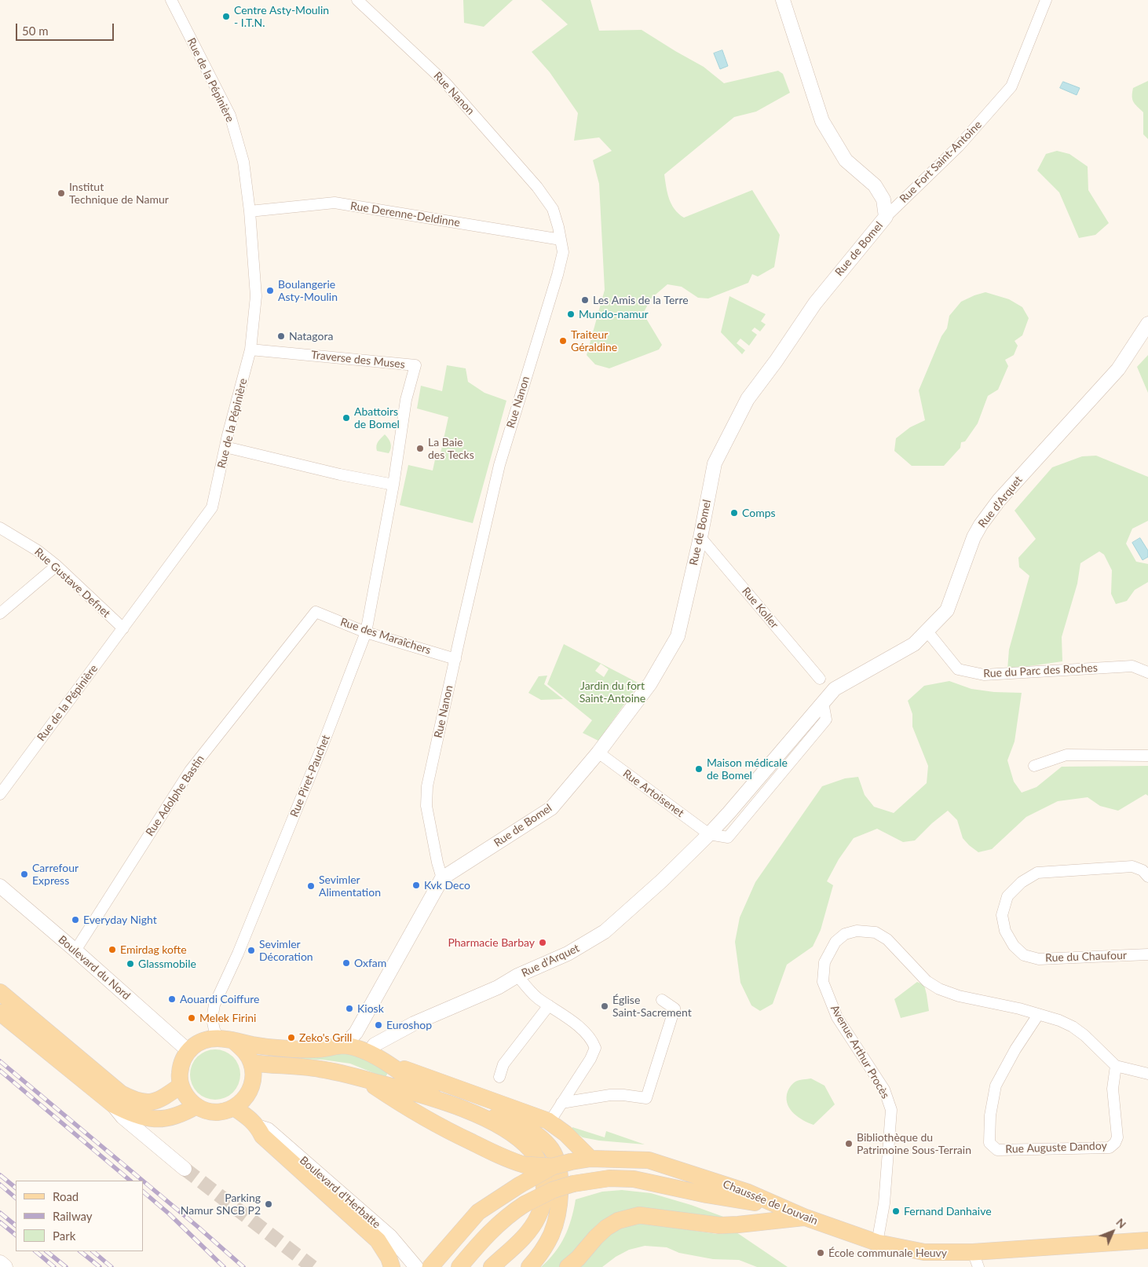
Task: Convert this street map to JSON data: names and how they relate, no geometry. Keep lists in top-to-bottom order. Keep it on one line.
{"streets":{"main road":["Chaussée de Louvain"],"street":["Rue de la Pépinière","Rue Nanon","Rue Fort Saint-Antoine","Rue Derenne-Deldinne","Rue de Bomel","Traverse des Muses","Rue d'Arquet","Rue Gustave Defnet","Rue Koller","Rue des Maraîchers","Rue du Parc des Roches","Rue Piret-Pauchet","Rue Artoisenet","Rue Adolphe Bastin","Rue du Chaufour","Boulevard du Nord","Avenue Arthur Procès","Rue Auguste Dandoy","Boulevard d'Herbatte"]},"crossings":[["Rue de la Pépinière","Rue Derenne-Deldinne"],["Rue de la Pépinière","Traverse des Muses"],["Rue de la Pépinière","Rue Gustave Defnet"],["Rue Nanon","Rue Derenne-Deldinne"],["Rue Nanon","Rue de Bomel"],["Rue Nanon","Rue des Maraîchers"],["Rue Fort Saint-Antoine","Rue de Bomel"],["Rue de Bomel","Rue Koller"],["Rue de Bomel","Rue Artoisenet"],["Traverse des Muses","Rue Piret-Pauchet"],["Rue d'Arquet","Rue du Parc des Roches"],["Rue d'Arquet","Rue Artoisenet"],["Rue des Maraîchers","Rue Piret-Pauchet"],["Rue des Maraîchers","Rue Adolphe Bastin"],["Rue Piret-Pauchet","Boulevard du Nord"],["Rue Adolphe Bastin","Boulevard du Nord"],["Avenue Arthur Procès","Rue Auguste Dandoy"],["Avenue Arthur Procès","Chaussée de Louvain"]],"parks":["Jardin du fort Saint-Antoine"],"places":["Centre Asty-Moulin - I.T.N.","Institut Technique de Namur","Boulangerie Asty-Moulin","Les Amis de la Terre","Mundo-namur","Natagora","Traiteur Géraldine","Abattoirs de Bomel","La Baie des Tecks","Comps","Maison médicale de Bomel","Carrefour Express","Kvk Deco","Sevimler Alimentation","Everyday Night","Pharmacie Barbay","Emirdag kofte","Sevimler Décoration","Oxfam","Glassmobile","Aouardi Coiffure","Église Saint-Sacrement","Kiosk","Melek Firini","Euroshop","Zeko's Grill","Bibliothèque du Patrimoine Sous-Terrain","Parking Namur SNCB P2","Fernand Danhaive","École communale Heuvy"],"legend":["Road","Railway","Park"],"scale_bar":"50 m","north":"top right"}
